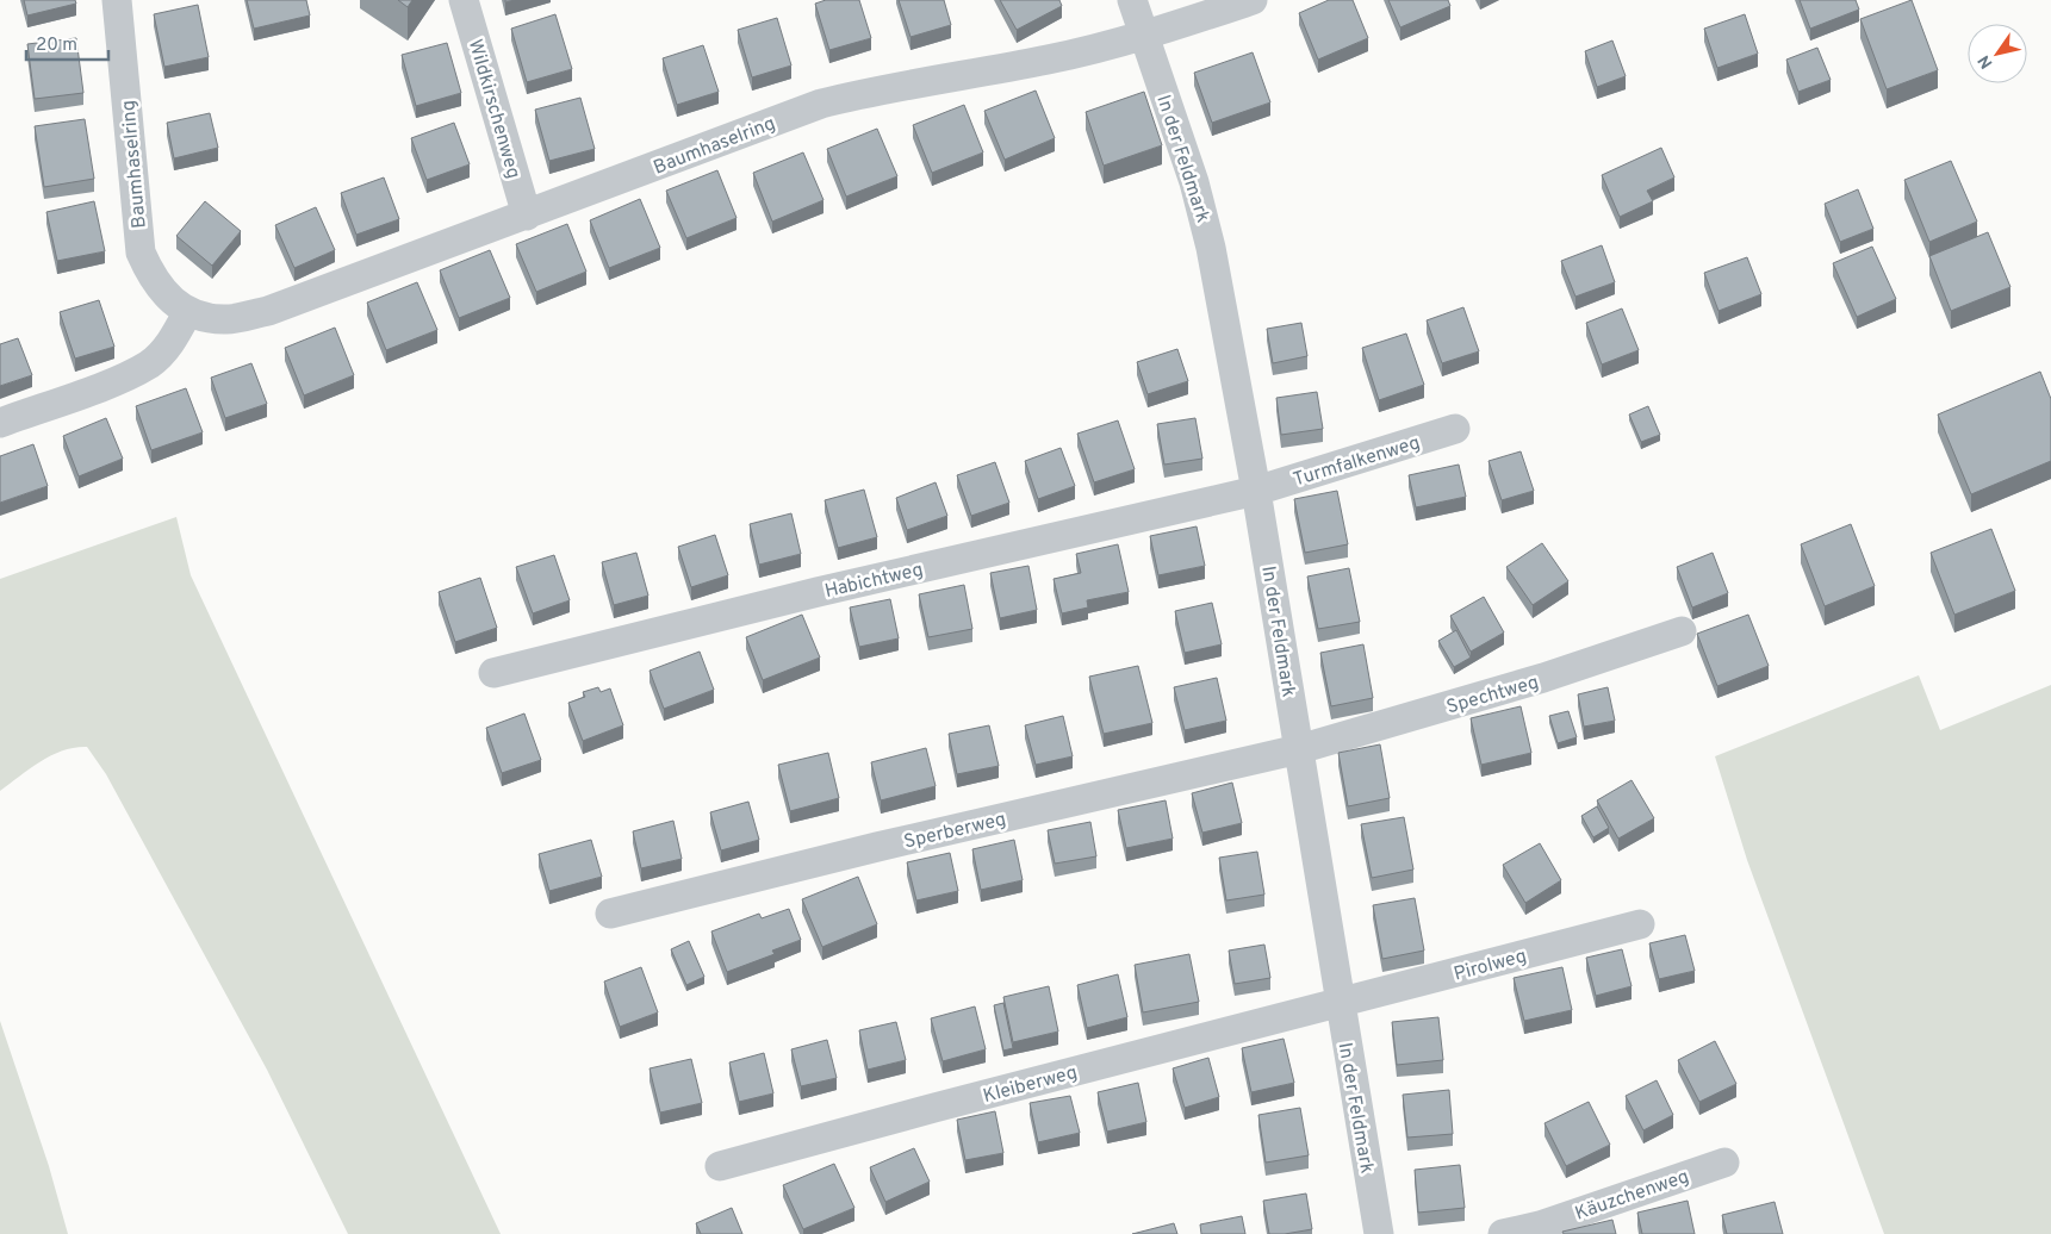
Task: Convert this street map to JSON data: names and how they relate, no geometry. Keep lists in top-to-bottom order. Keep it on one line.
{"streets":{"street":["Wildkirschenweg","Baumhaselring","In der Feldmark","Turmfalkenweg","Habichtweg","Spechtweg","Sperberweg","Pirolweg","Kleiberweg","Käuzchenweg"]},"crossings":[["Wildkirschenweg","Baumhaselring"],["Baumhaselring","In der Feldmark"],["In der Feldmark","Turmfalkenweg"],["In der Feldmark","Habichtweg"],["In der Feldmark","Spechtweg"],["In der Feldmark","Sperberweg"],["In der Feldmark","Pirolweg"],["In der Feldmark","Kleiberweg"],["Turmfalkenweg","Habichtweg"],["Spechtweg","Sperberweg"],["Pirolweg","Kleiberweg"]],"scale_bar":"20 m","north":"bottom left"}
